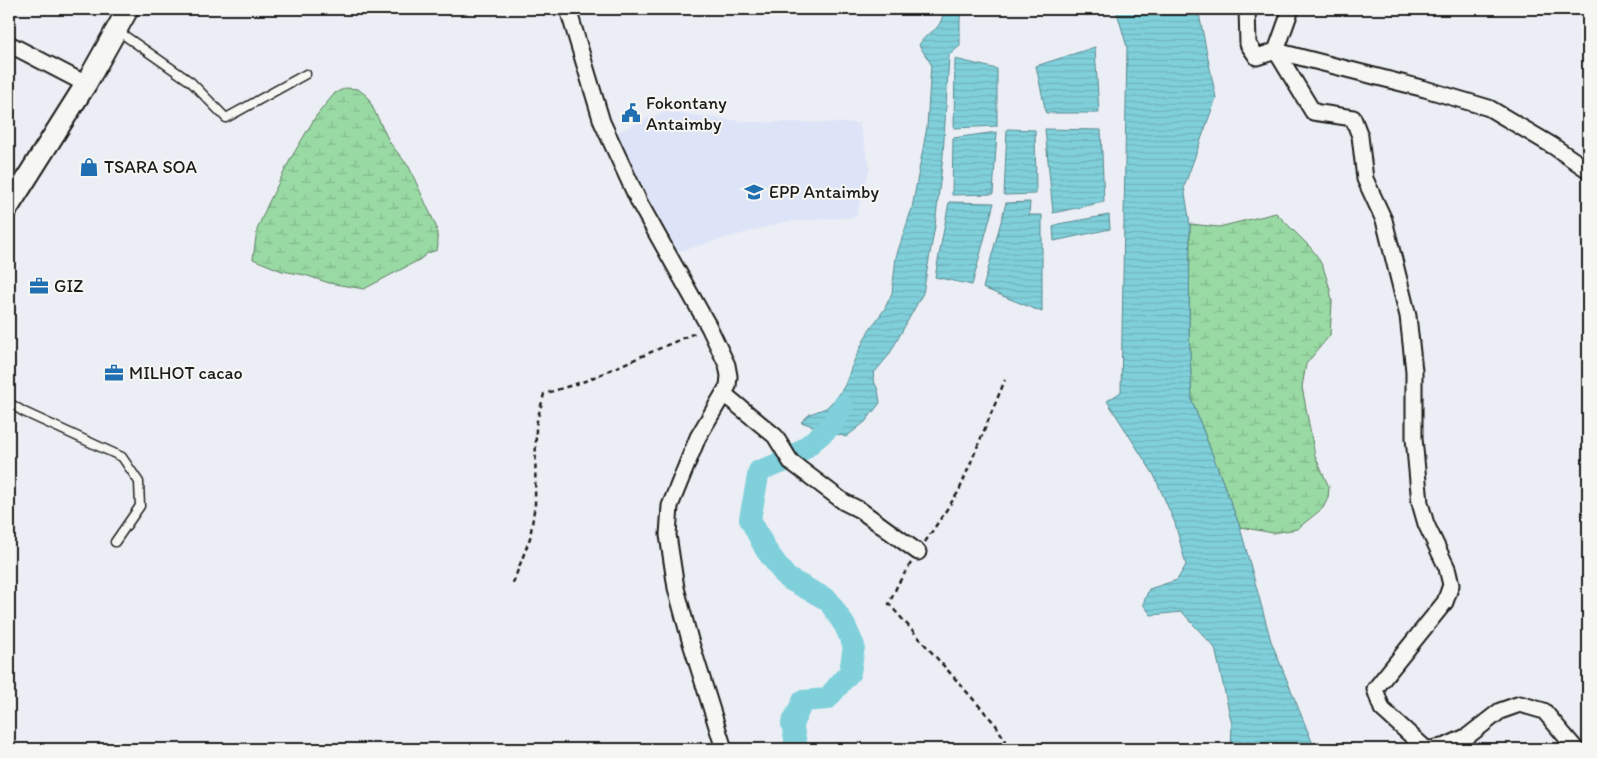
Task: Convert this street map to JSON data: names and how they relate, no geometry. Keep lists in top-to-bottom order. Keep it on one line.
{"places":{"public building":["Fokontany Antaimby"],"shop":["TSARA SOA"],"school or university":["EPP Antaimby"],"office":["GIZ","MILHOT cacao"]}}
